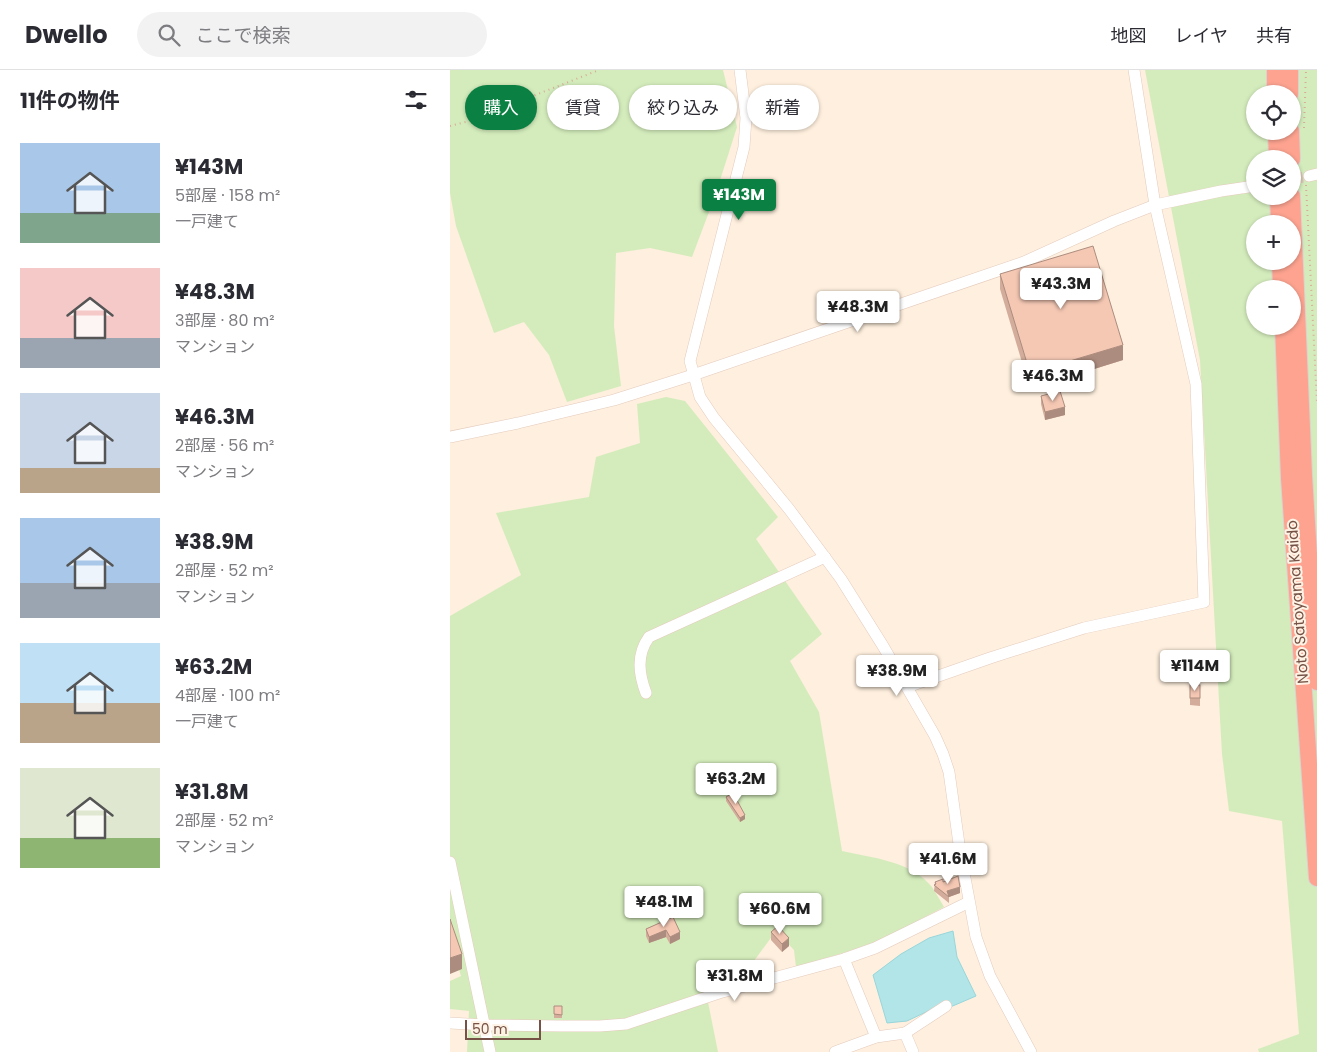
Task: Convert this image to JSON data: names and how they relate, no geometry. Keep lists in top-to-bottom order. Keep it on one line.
{"streets":{"highway":["Noto Satoyama Kaido"]},"scale_bar":"50 m","page":{"header":"Dwello","search":"ここで検索","nav":["地図","レイヤ","共有"],"heading":"11件の物件","map_buttons":["+","−"],"chip":["購入","賃貸","絞り込み","新着"],"list":[{"name":"¥143M","note":"5部屋 · 158 m² · 一戸建て"},{"name":"¥48.3M","note":"3部屋 · 80 m² · マンション"},{"name":"¥46.3M","note":"2部屋 · 56 m² · マンション"},{"name":"¥38.9M","note":"2部屋 · 52 m² · マンション"},{"name":"¥63.2M","note":"4部屋 · 100 m² · 一戸建て"},{"name":"¥31.8M","note":"2部屋 · 52 m² · マンション"}],"price":["¥143M","¥43.3M","¥48.3M","¥46.3M","¥114M","¥38.9M","¥63.2M","¥41.6M","¥48.1M","¥60.6M","¥31.8M"],"scale":"50 m"}}
